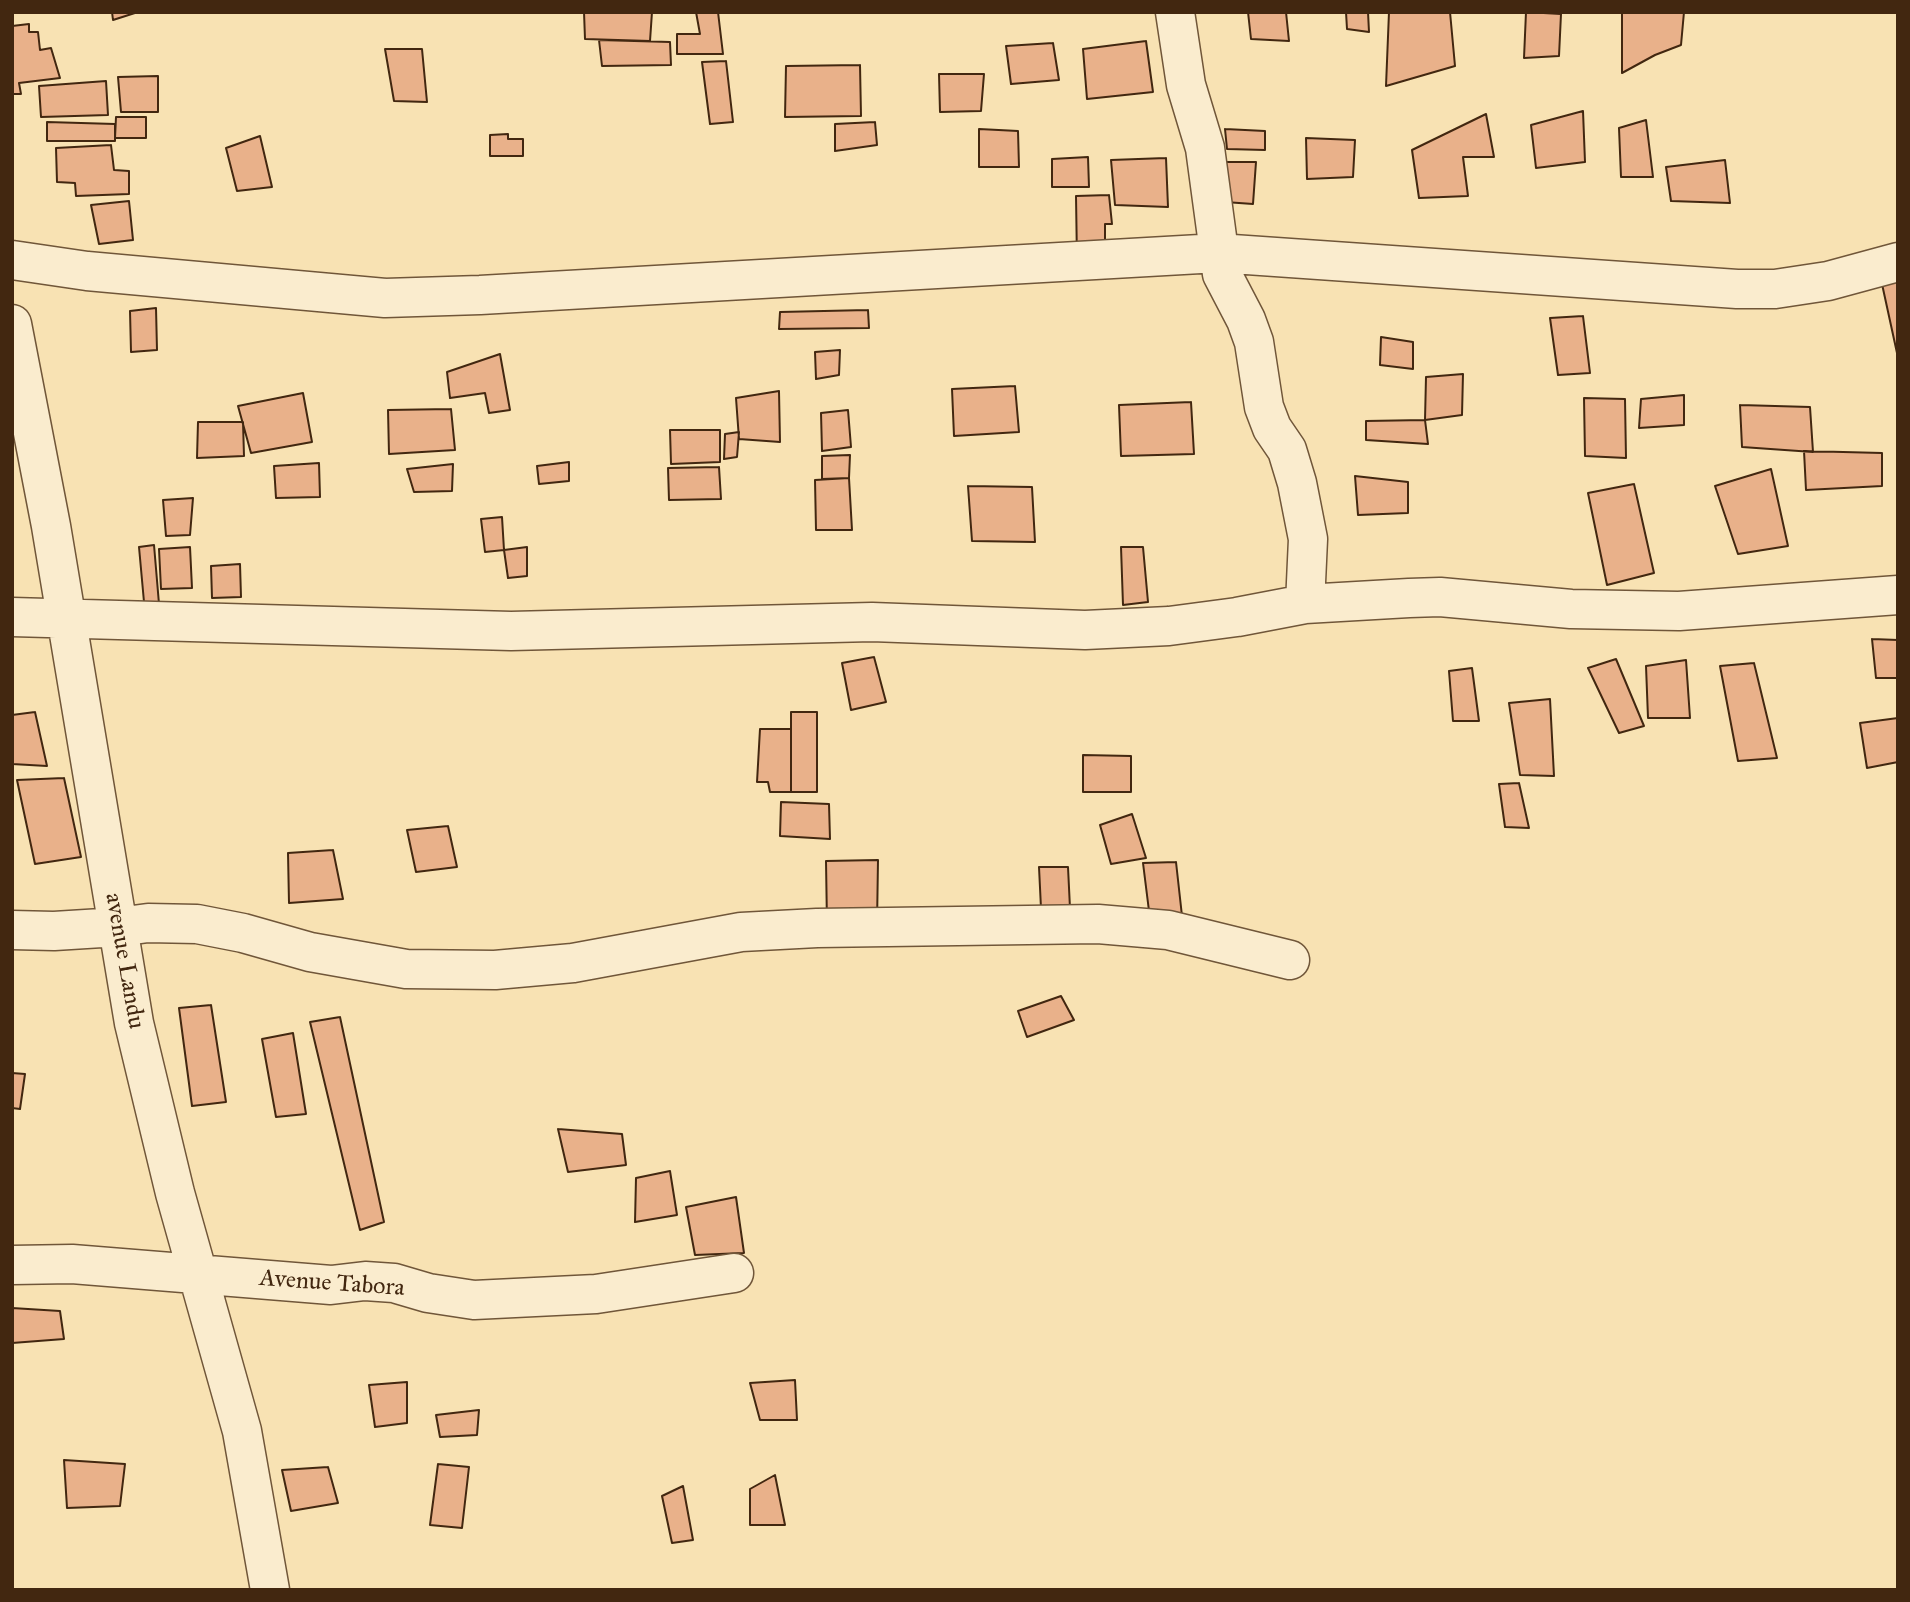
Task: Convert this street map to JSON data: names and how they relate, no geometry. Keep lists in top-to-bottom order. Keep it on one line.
{"streets":{"street":["avenue Landu","Avenue Tabora"]},"crossings":[["avenue Landu","Avenue Tabora"]]}
